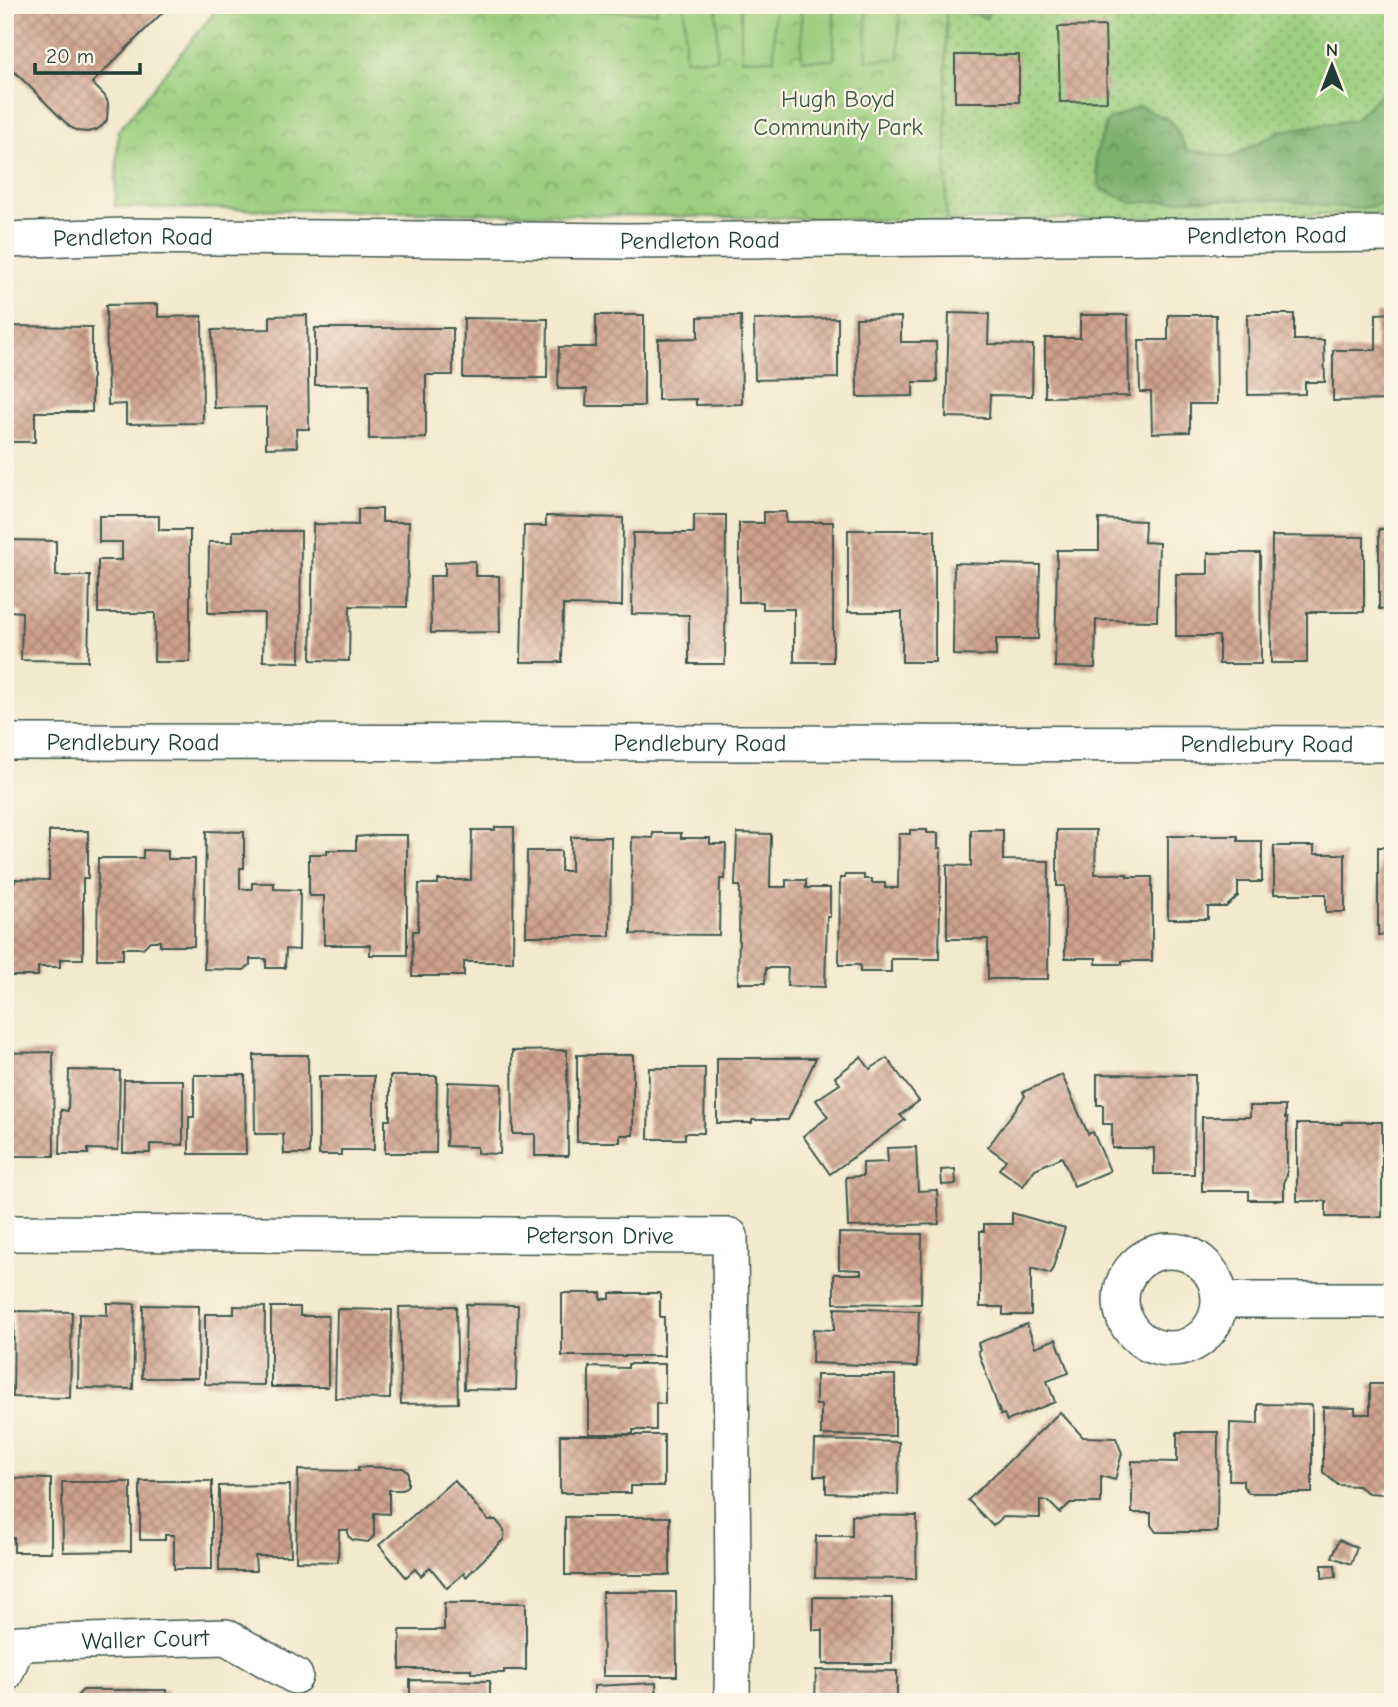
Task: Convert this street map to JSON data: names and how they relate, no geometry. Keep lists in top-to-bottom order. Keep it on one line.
{"streets":{"street":["Pendleton Road","Pendlebury Road","Peterson Drive","Waller Court"]},"parks":["Hugh Boyd Community Park"],"scale_bar":"20 m","north":"top"}
